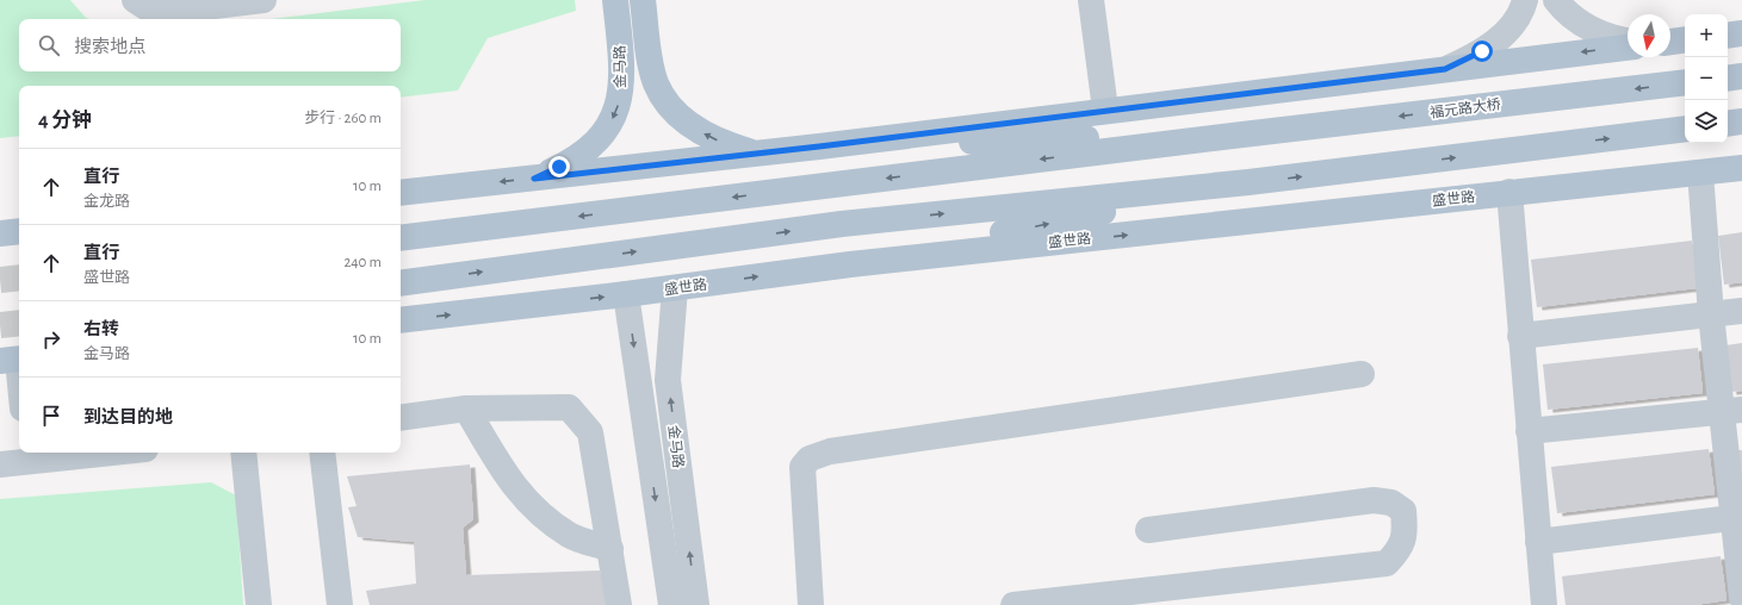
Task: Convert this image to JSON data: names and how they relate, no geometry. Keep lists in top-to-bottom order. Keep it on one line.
{"streets":{"main road":["金马路","福元路大桥","盛世路"]},"crossings":[["金马路","盛世路"]],"north":"bottom","page":{"map_buttons":["+","−"],"search":"搜索地点","heading":["4 分钟","步行 · 260 m"],"list":[["直行","金龙路","10 m"],["直行","盛世路","240 m"],["右转","金马路","10 m"],"到达目的地"]}}
